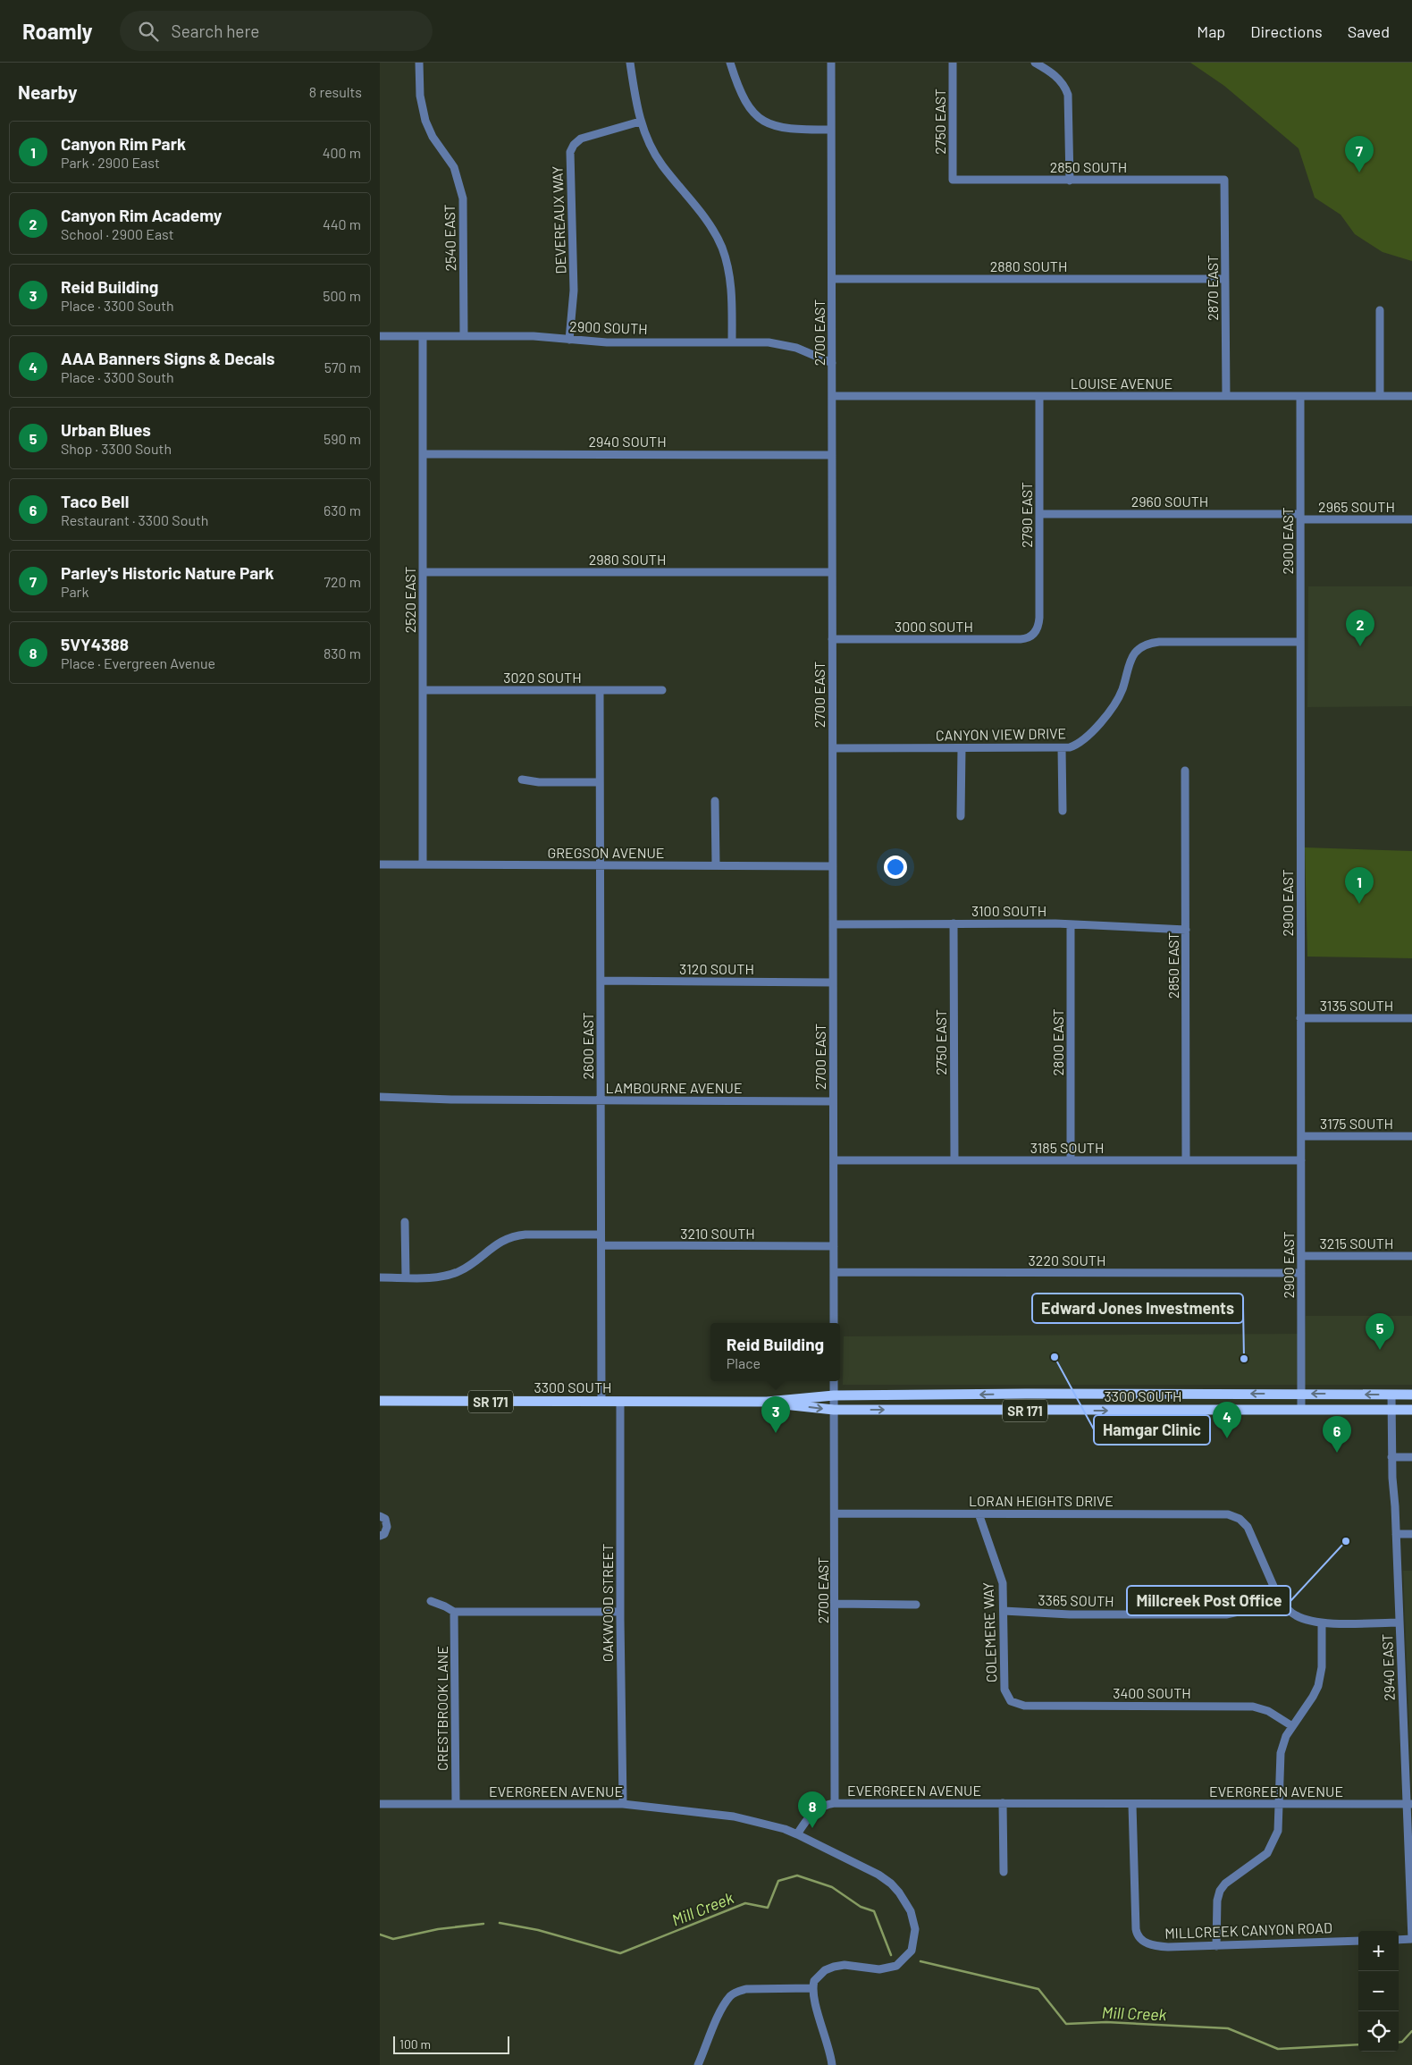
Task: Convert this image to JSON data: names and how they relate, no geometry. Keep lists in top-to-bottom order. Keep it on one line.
{"streets":{"main road":["3300 SOUTH","SR 171"],"street":["2750 EAST","2850 SOUTH","DEVEREAUX WAY","2540 EAST","2880 SOUTH","2870 EAST","2900 SOUTH","2700 EAST","LOUISE AVENUE","2940 SOUTH","2960 SOUTH","2965 SOUTH","2790 EAST","2900 EAST","2980 SOUTH","2520 EAST","3000 SOUTH","3020 SOUTH","CANYON VIEW DRIVE","GREGSON AVENUE","3100 SOUTH","2850 EAST","3120 SOUTH","3135 SOUTH","2800 EAST","2600 EAST","LAMBOURNE AVENUE","3175 SOUTH","3185 SOUTH","3210 SOUTH","3215 SOUTH","3220 SOUTH","LORAN HEIGHTS DRIVE","3365 SOUTH","OAKWOOD STREET","COLEMERE WAY","2940 EAST","3400 SOUTH","CRESTBROOK LANE","EVERGREEN AVENUE","MILLCREEK CANYON ROAD"]},"crossings":[["2750 EAST","2850 SOUTH"],["2750 EAST","3100 SOUTH"],["2750 EAST","3185 SOUTH"],["2850 SOUTH","2870 EAST"],["DEVEREAUX WAY","2900 SOUTH"],["2540 EAST","2900 SOUTH"],["2880 SOUTH","2870 EAST"],["2880 SOUTH","2700 EAST"],["2870 EAST","LOUISE AVENUE"],["2900 SOUTH","2700 EAST"],["2900 SOUTH","2520 EAST"],["2700 EAST","LOUISE AVENUE"],["2700 EAST","2940 SOUTH"],["2700 EAST","2980 SOUTH"],["2700 EAST","3000 SOUTH"],["2700 EAST","CANYON VIEW DRIVE"],["2700 EAST","GREGSON AVENUE"],["2700 EAST","3100 SOUTH"],["2700 EAST","3120 SOUTH"],["2700 EAST","LAMBOURNE AVENUE"],["2700 EAST","3185 SOUTH"],["2700 EAST","3210 SOUTH"],["2700 EAST","3220 SOUTH"],["2700 EAST","3300 SOUTH"],["2700 EAST","LORAN HEIGHTS DRIVE"],["2700 EAST","EVERGREEN AVENUE"],["LOUISE AVENUE","2790 EAST"],["LOUISE AVENUE","2900 EAST"],["2940 SOUTH","2520 EAST"],["2960 SOUTH","2965 SOUTH"],["2960 SOUTH","2790 EAST"],["2960 SOUTH","2900 EAST"],["2965 SOUTH","2900 EAST"],["2790 EAST","3000 SOUTH"],["2900 EAST","CANYON VIEW DRIVE"],["2900 EAST","3135 SOUTH"],["2900 EAST","3175 SOUTH"],["2900 EAST","3185 SOUTH"],["2900 EAST","3215 SOUTH"],["2900 EAST","3220 SOUTH"],["2900 EAST","3300 SOUTH"],["2980 SOUTH","2520 EAST"],["2520 EAST","3020 SOUTH"],["2520 EAST","GREGSON AVENUE"],["3020 SOUTH","2600 EAST"],["GREGSON AVENUE","2600 EAST"],["3100 SOUTH","2850 EAST"],["3100 SOUTH","2800 EAST"],["2850 EAST","3185 SOUTH"],["3120 SOUTH","2600 EAST"],["2800 EAST","3185 SOUTH"],["2600 EAST","LAMBOURNE AVENUE"],["2600 EAST","3210 SOUTH"],["2600 EAST","3300 SOUTH"],["3300 SOUTH","OAKWOOD STREET"],["3300 SOUTH","2940 EAST"],["LORAN HEIGHTS DRIVE","3365 SOUTH"],["LORAN HEIGHTS DRIVE","COLEMERE WAY"],["3365 SOUTH","COLEMERE WAY"],["OAKWOOD STREET","EVERGREEN AVENUE"],["COLEMERE WAY","3400 SOUTH"],["2940 EAST","EVERGREEN AVENUE"],["CRESTBROOK LANE","EVERGREEN AVENUE"],["EVERGREEN AVENUE","MILLCREEK CANYON ROAD"]],"water":["Mill Creek"],"places":["Hamgar Clinic","Edward Jones Investments","Millcreek Post Office"],"scale_bar":"100 m","page":{"header":"Roamly","search":"Search here","nav":["Map","Directions","Saved"],"heading":["Nearby","8 results"],"list":[{"mark":"1","name":"Canyon Rim Park","note":"Park · 2900 East","value":"400 m"},{"mark":"2","name":"Canyon Rim Academy","note":"School · 2900 East","value":"440 m"},{"mark":"3","name":"Reid Building","note":"Place · 3300 South","value":"500 m"},{"mark":"4","name":"AAA Banners Signs & Decals","note":"Place · 3300 South","value":"570 m"},{"mark":"5","name":"Urban Blues","note":"Shop · 3300 South","value":"590 m"},{"mark":"6","name":"Taco Bell","note":"Restaurant · 3300 South","value":"630 m"},{"mark":"7","name":"Parley's Historic Nature Park","note":"Park","value":"720 m"},{"mark":"8","name":"5VY4388","note":"Place · Evergreen Avenue","value":"830 m"}],"pins":["7","2","1","5","3","4","6","8"],"popup":["Reid Building","Place"],"map_buttons":["+","−"],"scale":"100 m"}}
